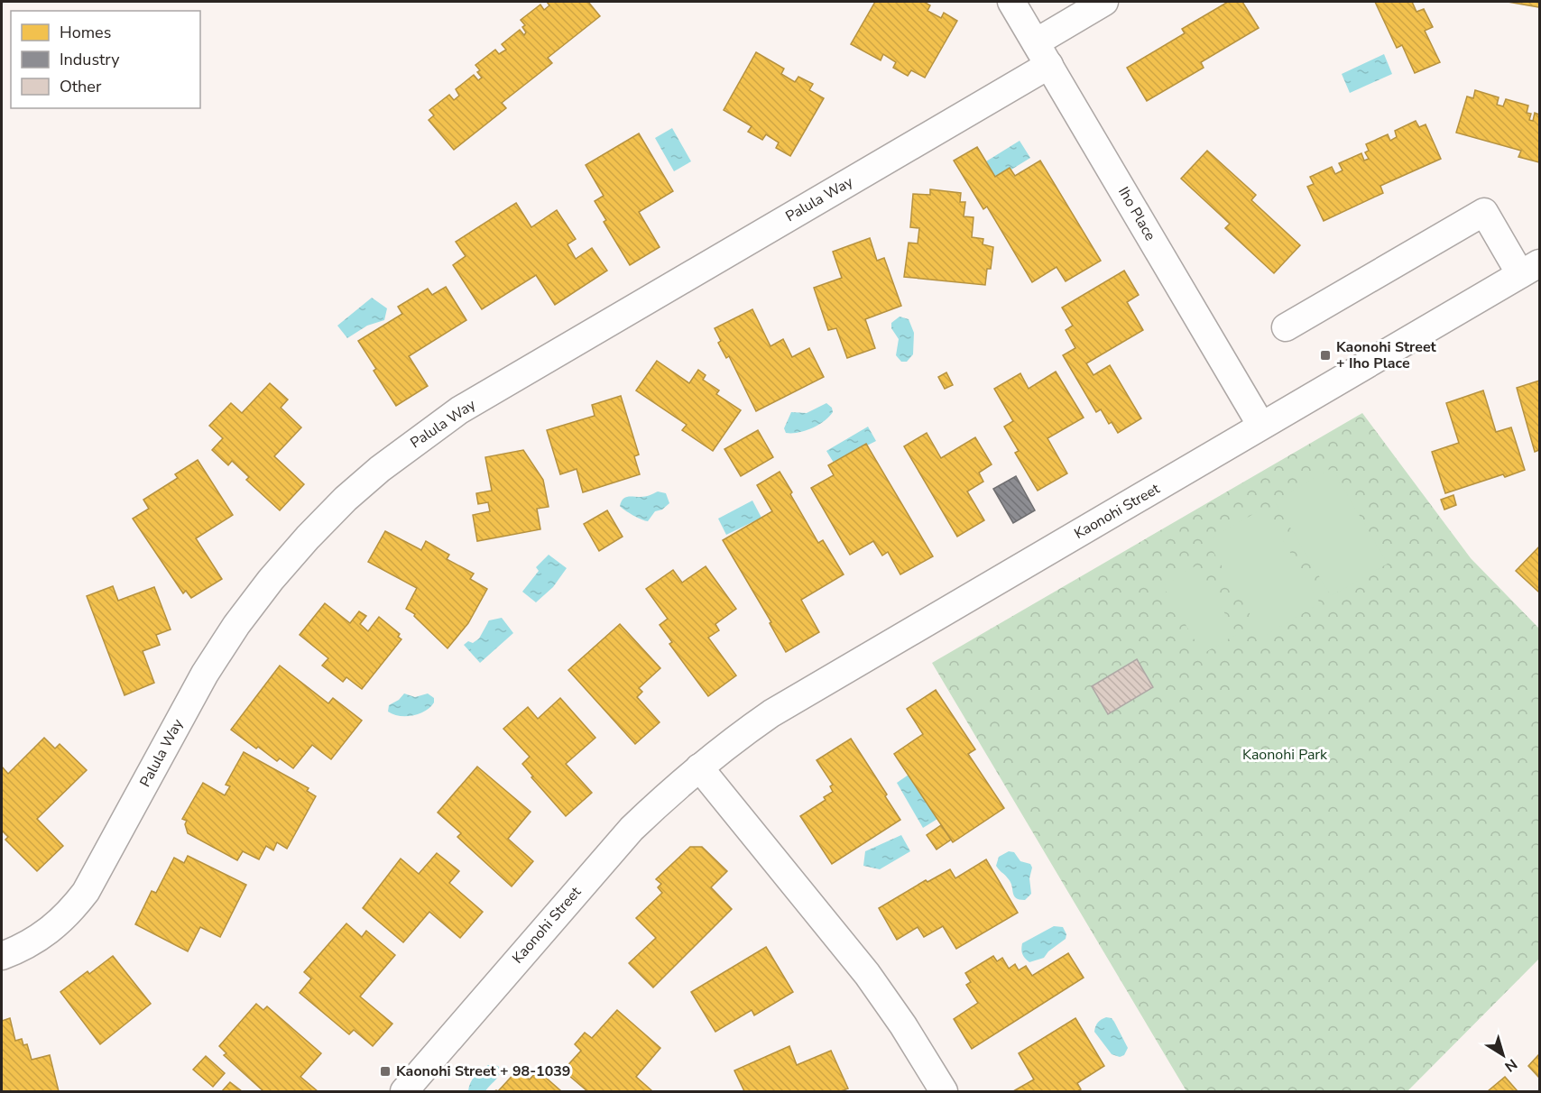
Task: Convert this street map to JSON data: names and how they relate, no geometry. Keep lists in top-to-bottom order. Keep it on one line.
{"streets":{"street":["Palula Way","Iho Place","Kaonohi Street"]},"crossings":[["Palula Way","Iho Place"],["Iho Place","Kaonohi Street"]],"parks":["Kaonohi Park"],"places":{"transit":["Kaonohi Street + Iho Place","Kaonohi Street + 98-1039"]},"legend":["Homes","Industry","Other"],"north":"bottom right"}
